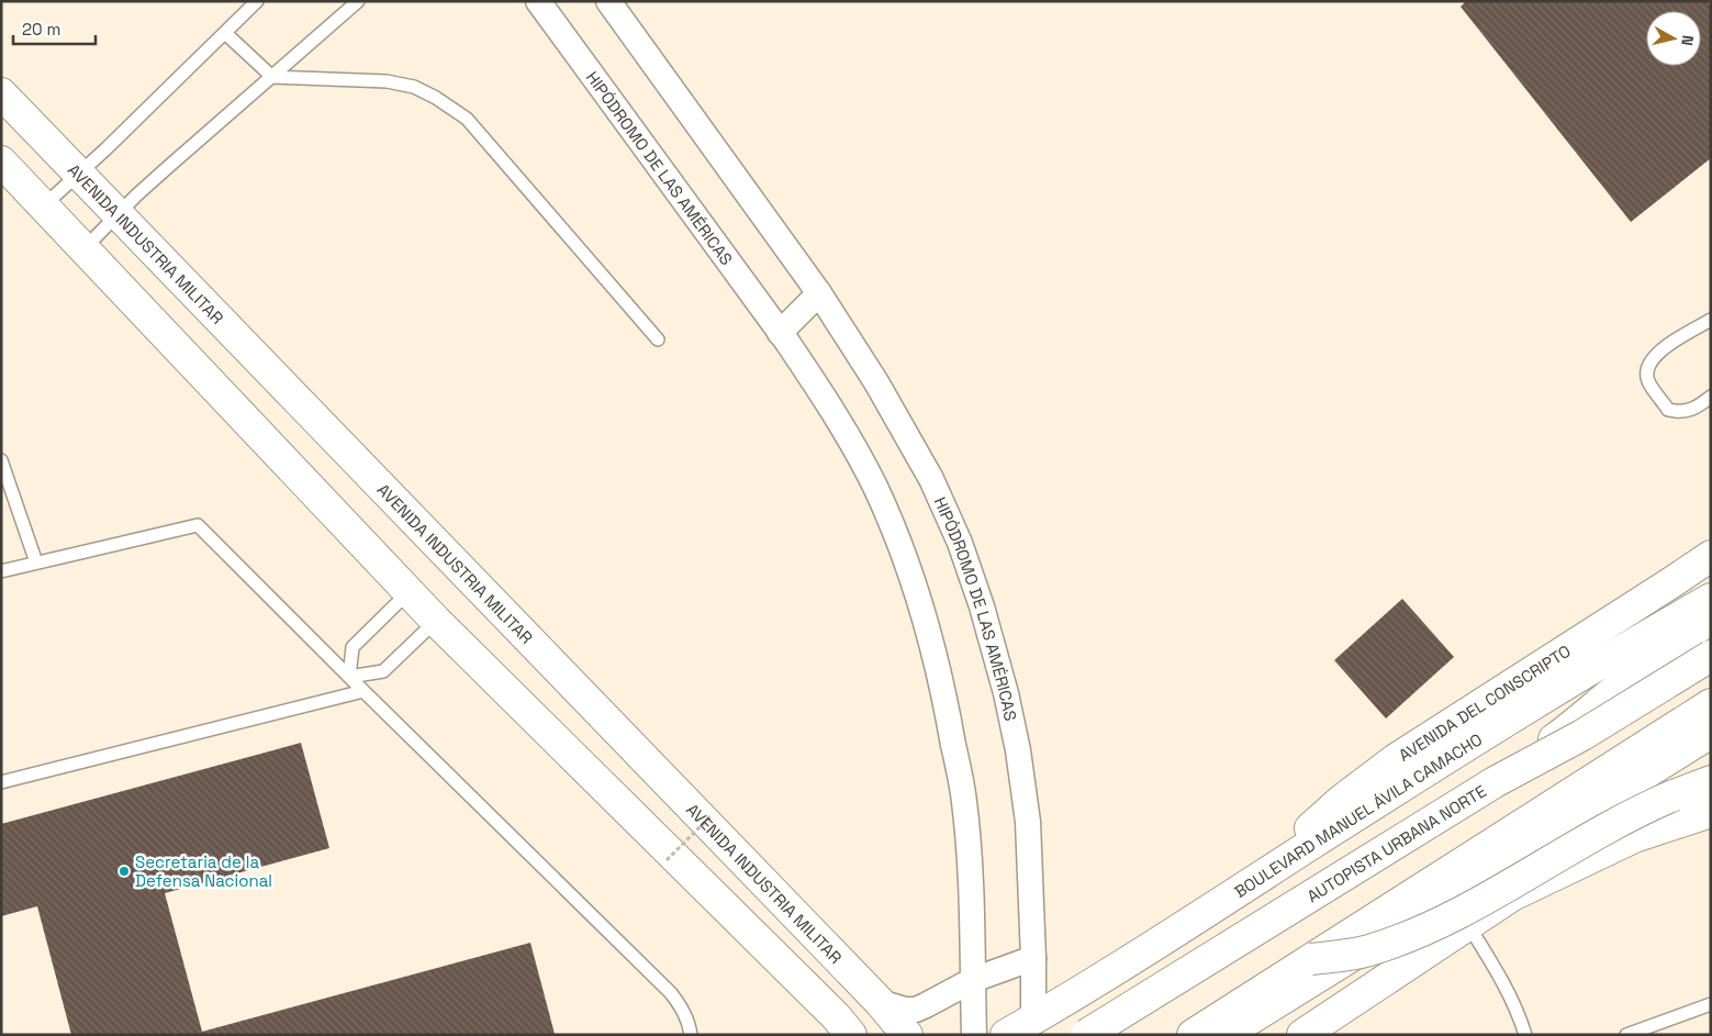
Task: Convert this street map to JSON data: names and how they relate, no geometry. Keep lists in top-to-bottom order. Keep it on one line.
{"streets":{"main road":["AVENIDA INDUSTRIA MILITAR","AVENIDA DEL CONSCRIPTO","BOULEVARD MANUEL ÁVILA CAMACHO","AUTOPISTA URBANA NORTE"],"street":["HIPÓDROMO DE LAS AMÉRICAS"]},"crossings":[["HIPÓDROMO DE LAS AMÉRICAS","BOULEVARD MANUEL ÁVILA CAMACHO"],["AVENIDA DEL CONSCRIPTO","BOULEVARD MANUEL ÁVILA CAMACHO"]],"places":["Secretaria de la Defensa Nacional"],"scale_bar":"20 m","north":"right"}
